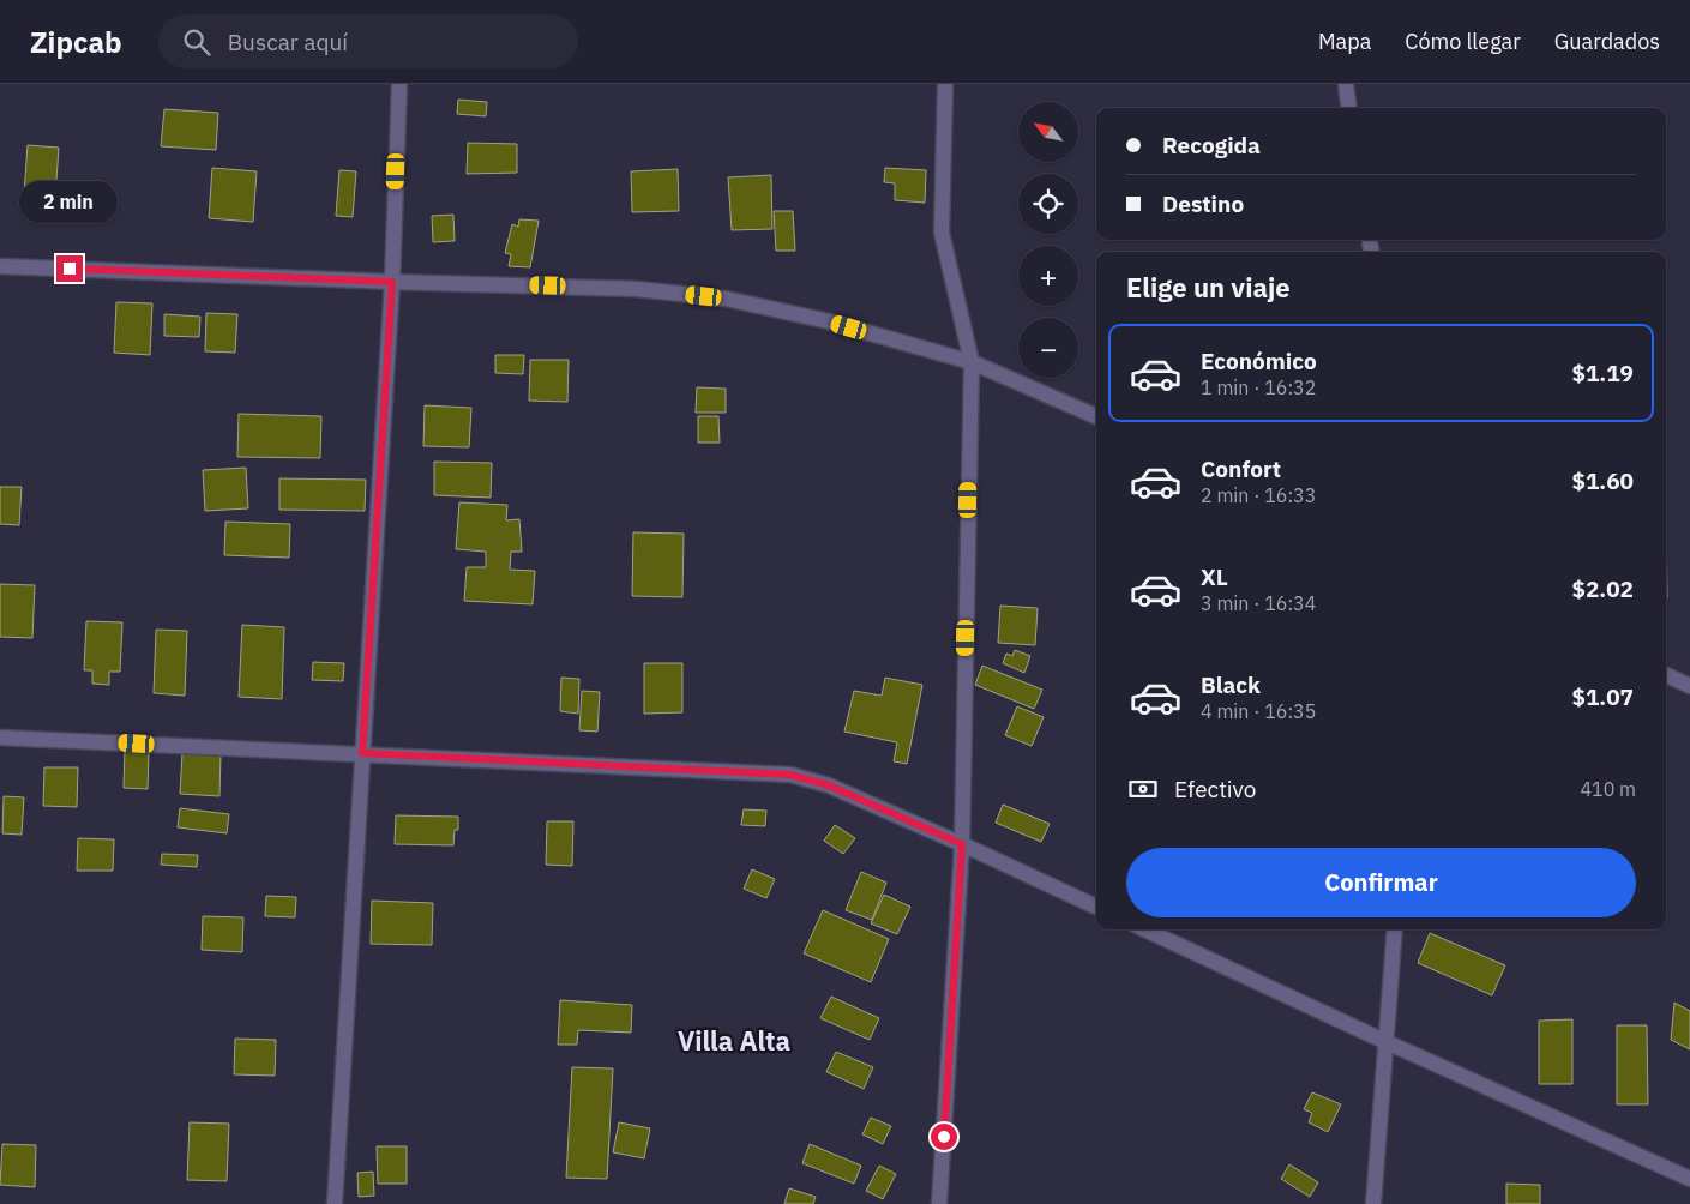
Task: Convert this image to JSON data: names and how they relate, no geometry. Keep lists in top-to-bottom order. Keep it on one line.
{"districts":["Villa Alta"],"north":"top left","page":{"header":"Zipcab","search":"Buscar aquí","nav":["Mapa","Cómo llegar","Guardados"],"map_buttons":["+","−"],"banner":["Recogida","Destino"],"bubble":"2 min","heading":"Elige un viaje","list":[{"name":"Económico","note":"1 min · 16:32","value":"$1.19"},{"name":"Confort","note":"2 min · 16:33","value":"$1.60"},{"name":"XL","note":"3 min · 16:34","value":"$2.02"},{"name":"Black","note":"4 min · 16:35","value":"$1.07"}],"pay":["Efectivo","410 m"],"buttons":"Confirmar"}}
